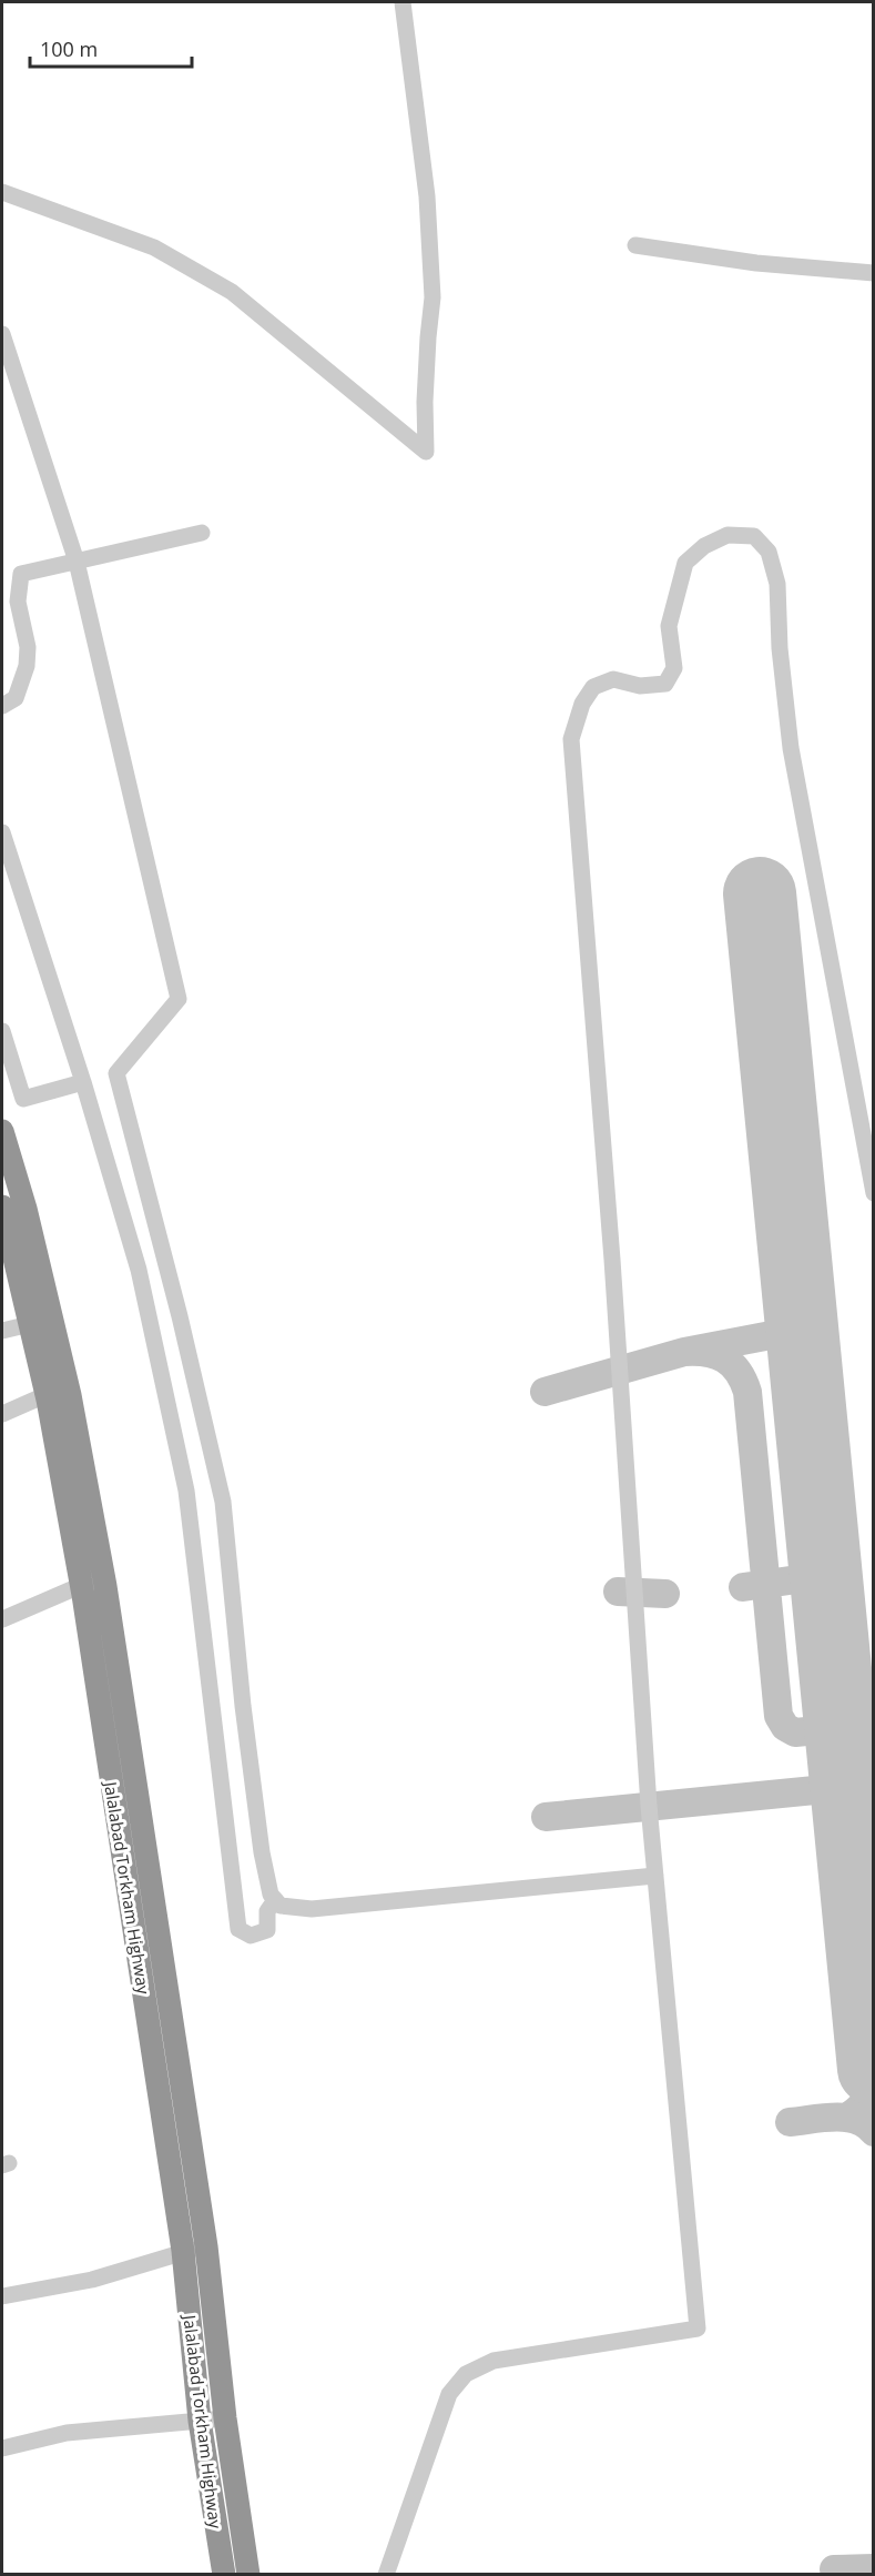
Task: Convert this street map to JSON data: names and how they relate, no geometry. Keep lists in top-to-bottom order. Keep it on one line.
{"streets":{"highway":["Jalalabad Torkham Highway"]},"scale_bar":"100 m"}
